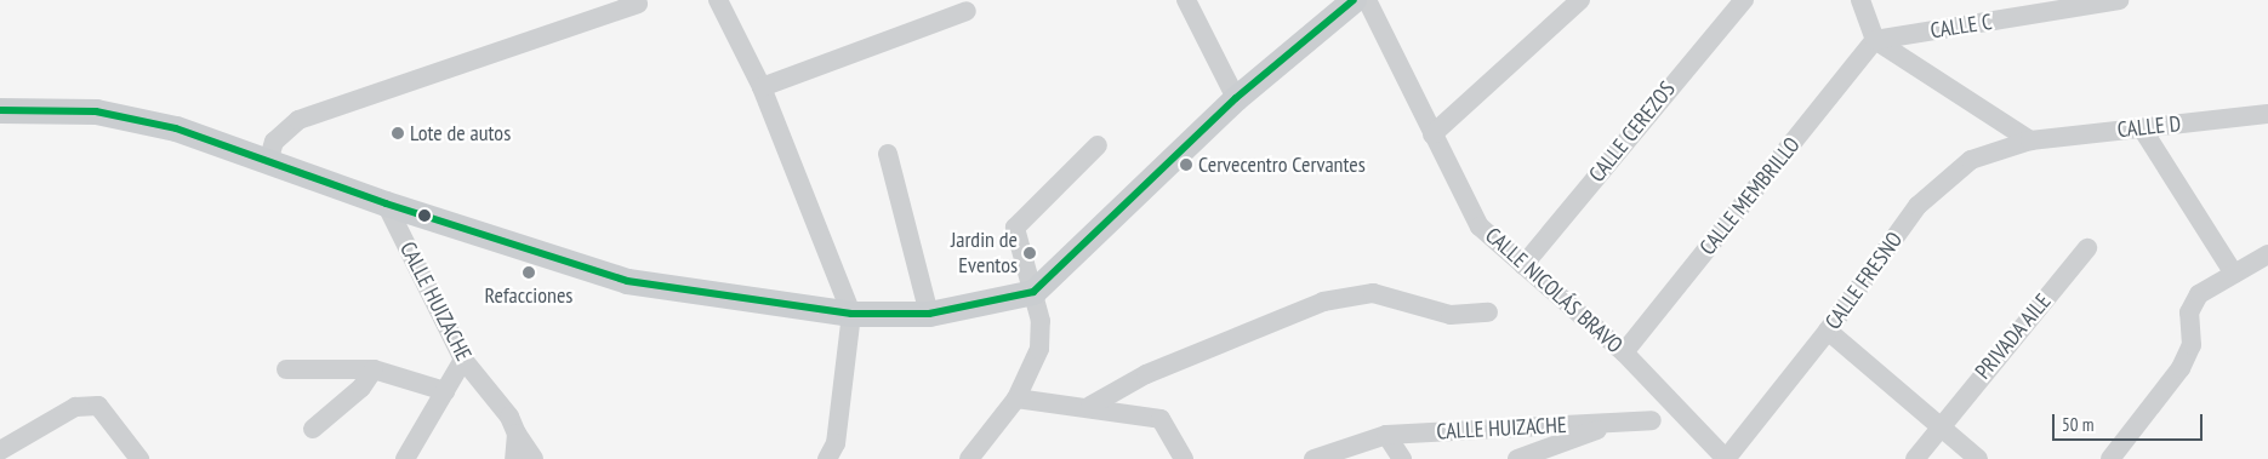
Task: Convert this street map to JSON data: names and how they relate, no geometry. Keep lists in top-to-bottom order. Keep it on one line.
{"streets":{"street":["CALLE C","CALLE D","CALLE CEREZOS","CALLE MEMBRILLO","CALLE FRESNO","CALLE NICOLÁS BRAVO","CALLE HUIZACHE","PRIVADA AILE"]},"crossings":[["CALLE C","CALLE MEMBRILLO"],["CALLE D","CALLE FRESNO"],["CALLE CEREZOS","CALLE NICOLÁS BRAVO"],["CALLE MEMBRILLO","CALLE NICOLÁS BRAVO"],["CALLE FRESNO","CALLE NICOLÁS BRAVO"]],"places":["Lote de autos","Cervecentro Cervantes","Jardin de Eventos","Refacciones"],"scale_bar":"50 m"}
